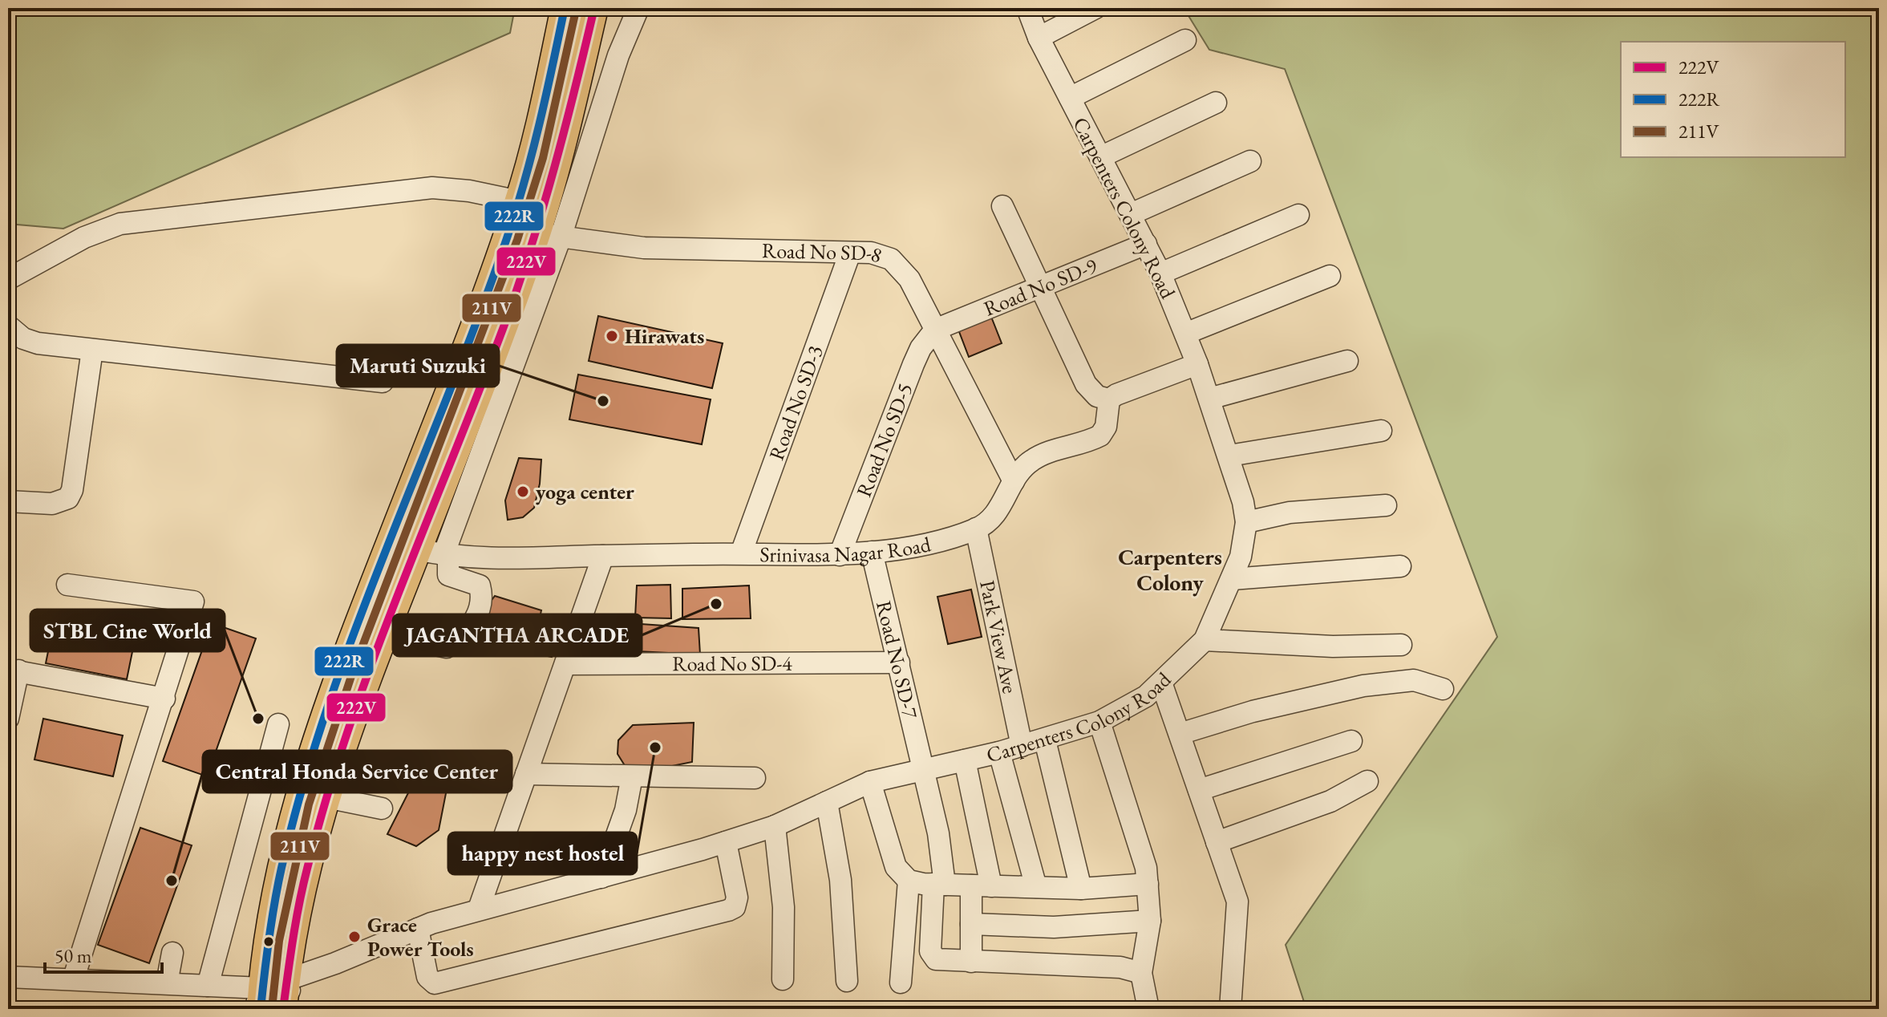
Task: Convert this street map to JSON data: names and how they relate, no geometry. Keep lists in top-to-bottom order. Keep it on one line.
{"streets":{"street":["Carpenters Colony Road","Road No SD-8","Road No SD-9","Road No SD-3","Road No SD-5","Srinivasa Nagar Road","Park View Ave","Road No SD-7","Road No SD-4"]},"crossings":[["Carpenters Colony Road","Road No SD-9"],["Carpenters Colony Road","Park View Ave"],["Carpenters Colony Road","Road No SD-7"],["Road No SD-8","Road No SD-9"],["Road No SD-8","Road No SD-3"],["Road No SD-8","Road No SD-5"],["Road No SD-8","Srinivasa Nagar Road"],["Road No SD-9","Road No SD-5"],["Road No SD-3","Srinivasa Nagar Road"],["Road No SD-5","Srinivasa Nagar Road"],["Srinivasa Nagar Road","Park View Ave"],["Srinivasa Nagar Road","Road No SD-7"],["Road No SD-7","Road No SD-4"]],"districts":["Carpenters Colony"],"places":["Hirawats","Maruti Suzuki","yoga center","JAGANTHA ARCADE","STBL Cine World","happy nest hostel","Central Honda Service Center","Grace Power Tools"],"lines":["transit line 222V","transit line 222R","transit line 211V"],"legend":["222V","222R","211V"],"scale_bar":"50 m"}
